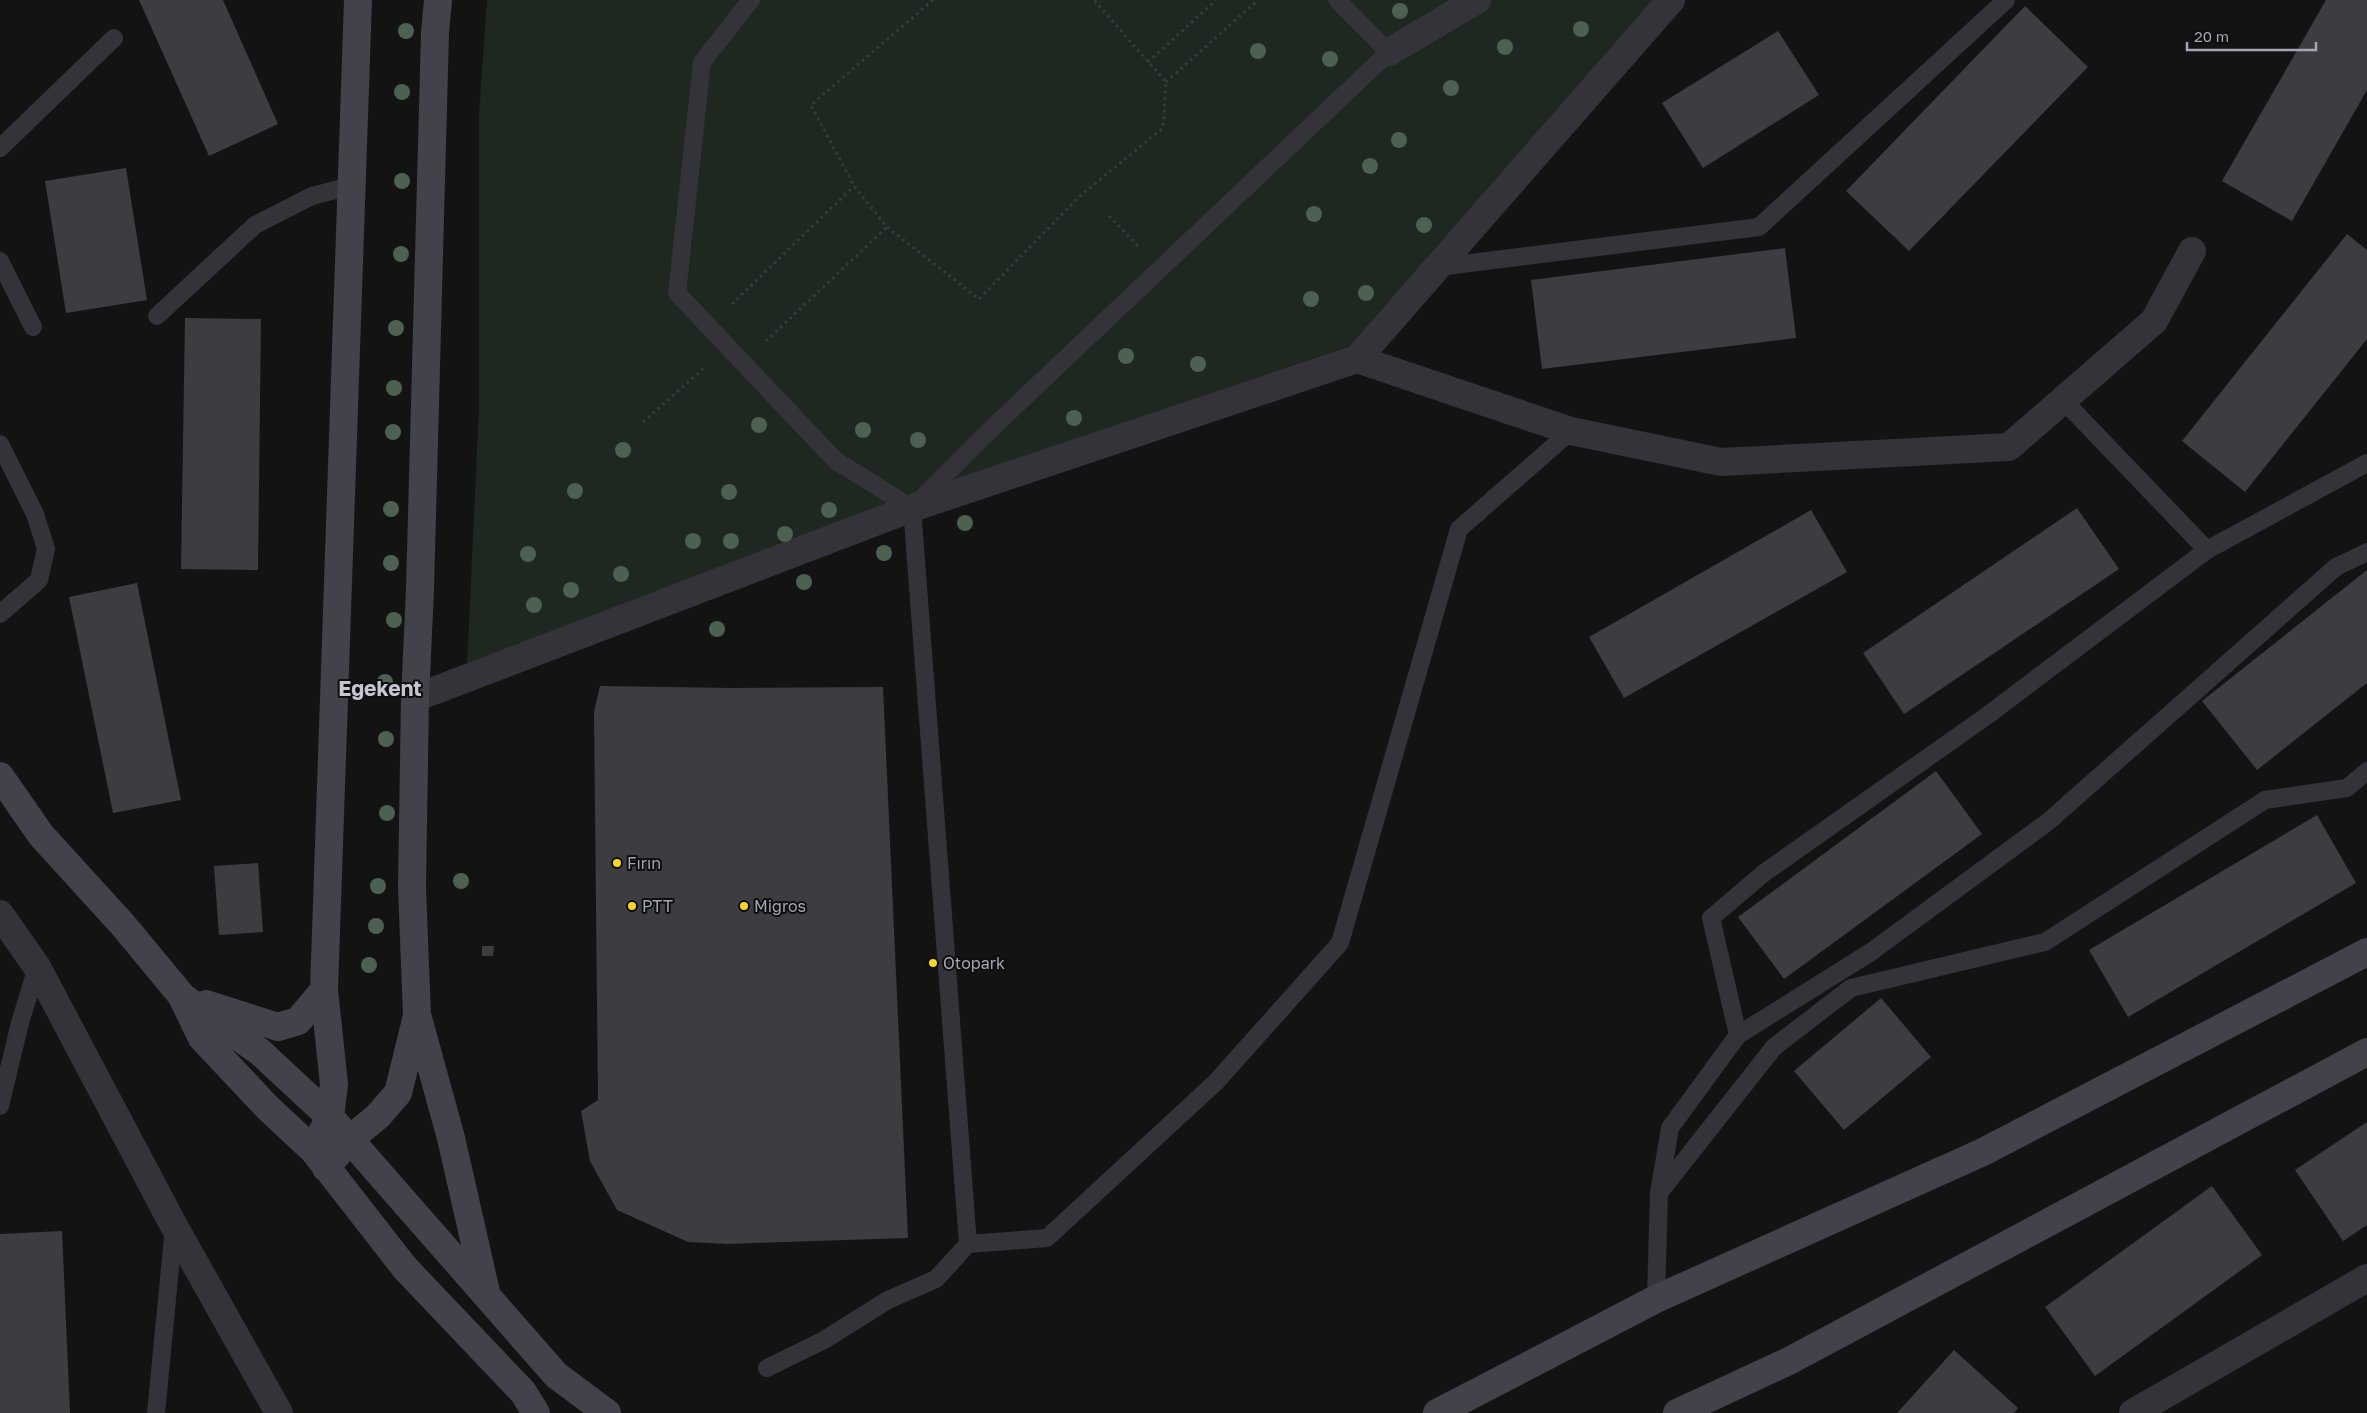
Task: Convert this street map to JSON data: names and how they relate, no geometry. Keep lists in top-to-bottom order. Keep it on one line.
{"districts":["Egekent"],"places":["Fırın","PTT","Migros","Otopark"],"scale_bar":"20 m"}
